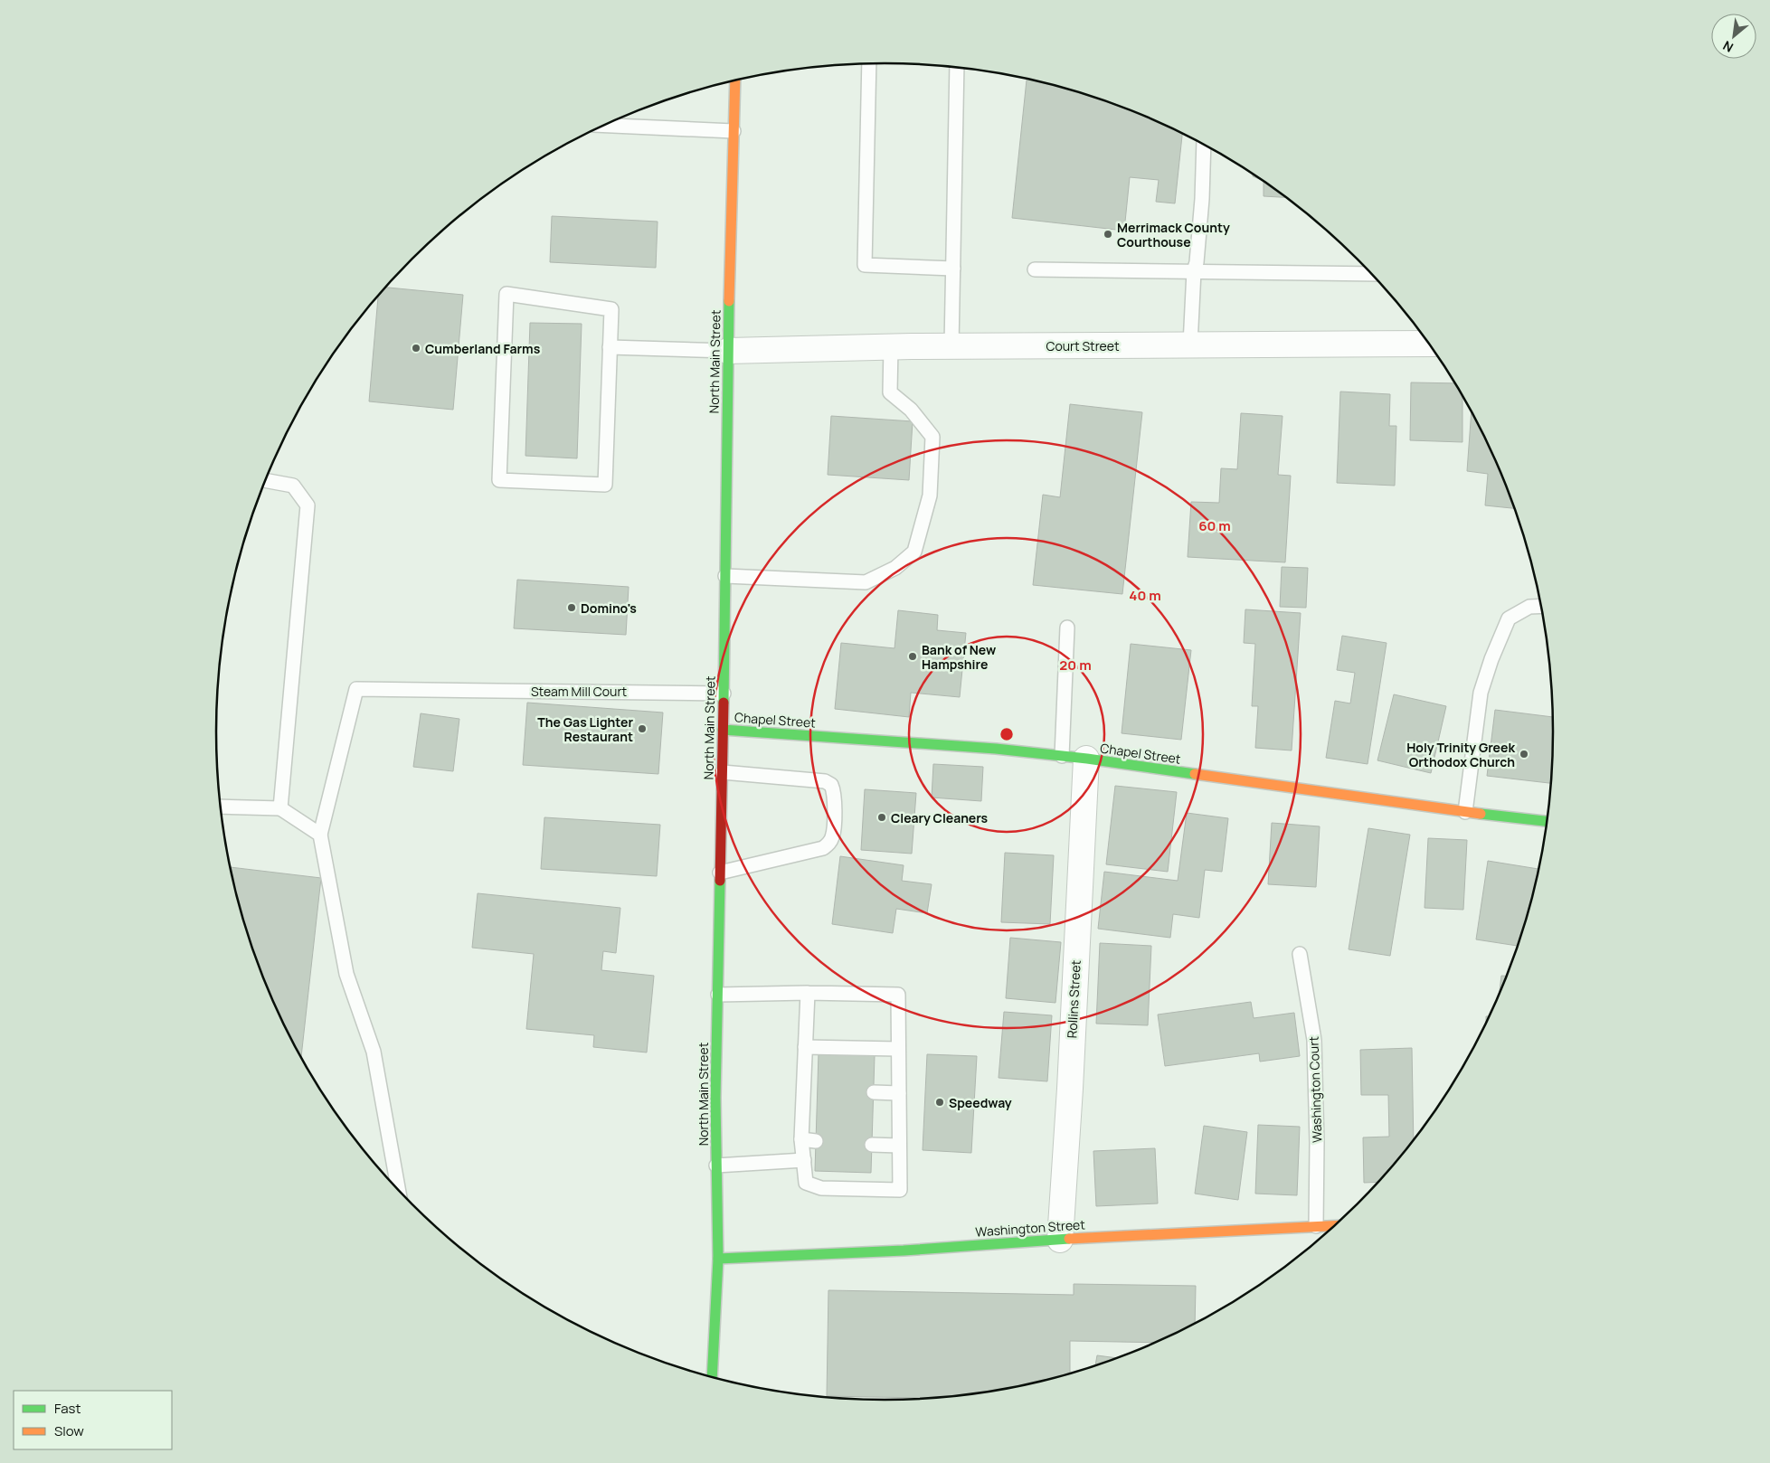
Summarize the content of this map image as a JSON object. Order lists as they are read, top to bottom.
{
  "streets": {
    "street": [
      "Court Street",
      "North Main Street",
      "Chapel Street",
      "Rollins Street",
      "Washington Street"
    ],
    "lane": ["Steam Mill Court", "Washington Court"]
  },
  "crossings": [
    ["Court Street", "North Main Street"],
    ["North Main Street", "Steam Mill Court"],
    ["North Main Street", "Chapel Street"],
    ["North Main Street", "Washington Street"],
    ["Chapel Street", "Rollins Street"],
    ["Rollins Street", "Washington Street"],
    ["Washington Court", "Washington Street"]
  ],
  "places": [
    "Merrimack County Courthouse",
    "Cumberland Farms",
    "Domino's",
    "Bank of New Hampshire",
    "The Gas Lighter Restaurant",
    "Holy Trinity Greek Orthodox Church",
    "Cleary Cleaners",
    "Speedway"
  ],
  "legend": ["Fast", "Slow"],
  "north": "bottom left",
  "rings": ["60 m", "40 m", "20 m"]
}
